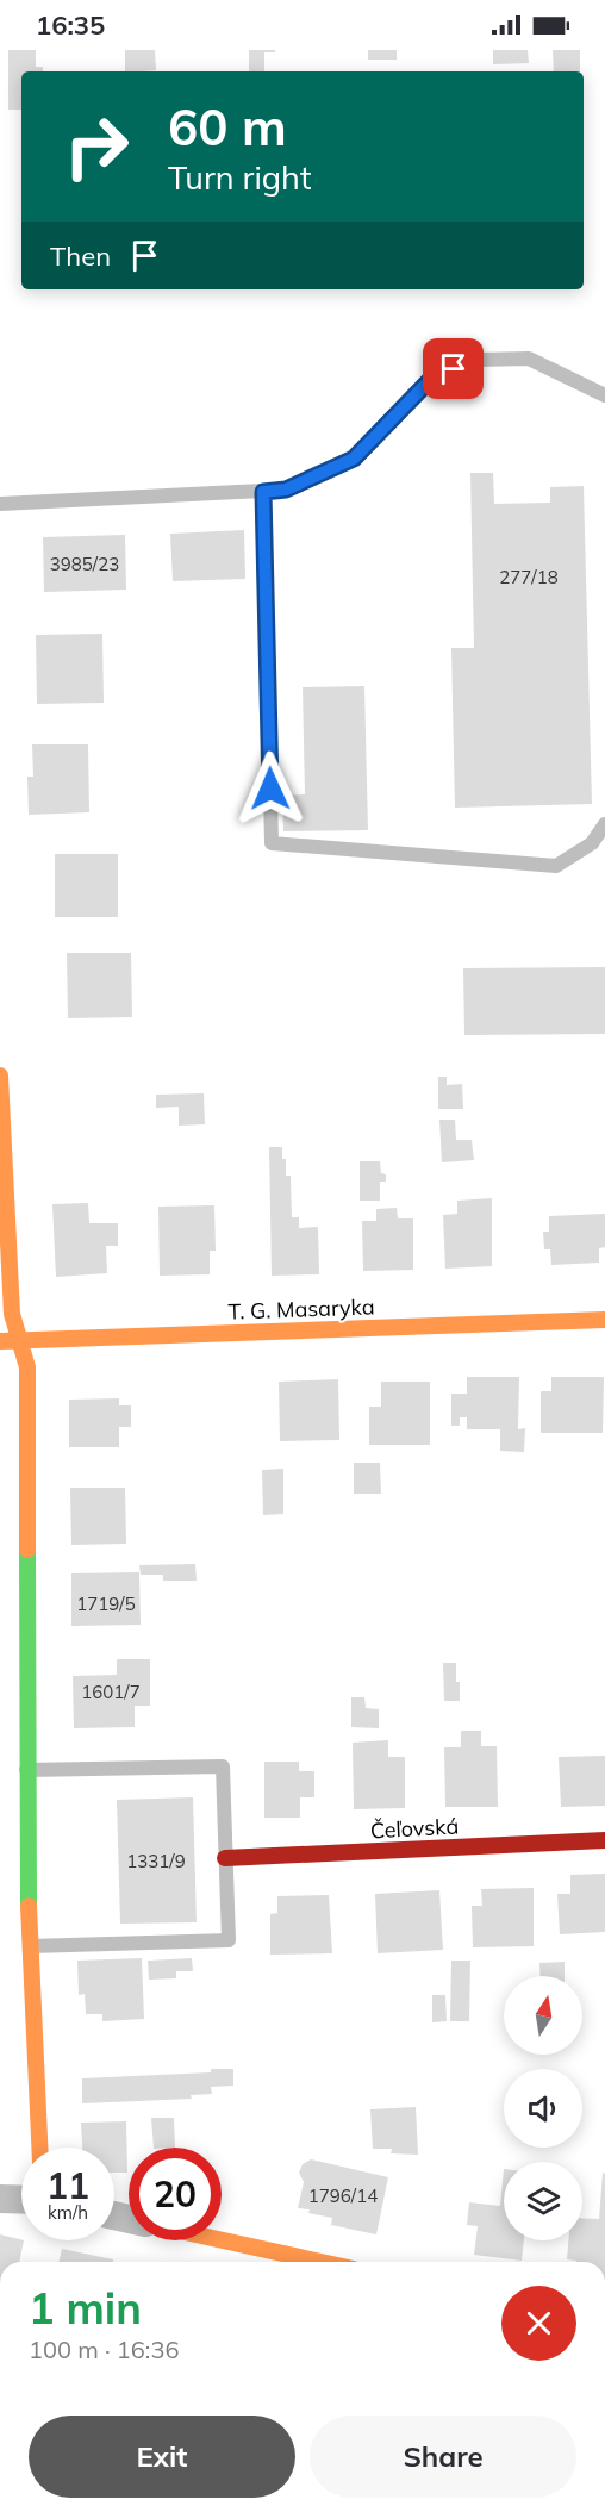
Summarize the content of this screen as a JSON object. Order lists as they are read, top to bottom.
{
  "streets": {
    "street": ["T. G. Masaryka", "Čeľovská"]
  },
  "house_numbers": [
    "3985/23",
    "277/18",
    "1719/5",
    "1601/7",
    "1331/9",
    "1796/14"
  ],
  "north": "top",
  "page": {
    "status": "16:35",
    "turn": ["60 m", "Turn right"],
    "then": "Then",
    "speed": "11 km/h",
    "limit": "20",
    "heading": ["1 min", "100 m · 16:36"],
    "buttons": ["Exit", "Share"]
  }
}
